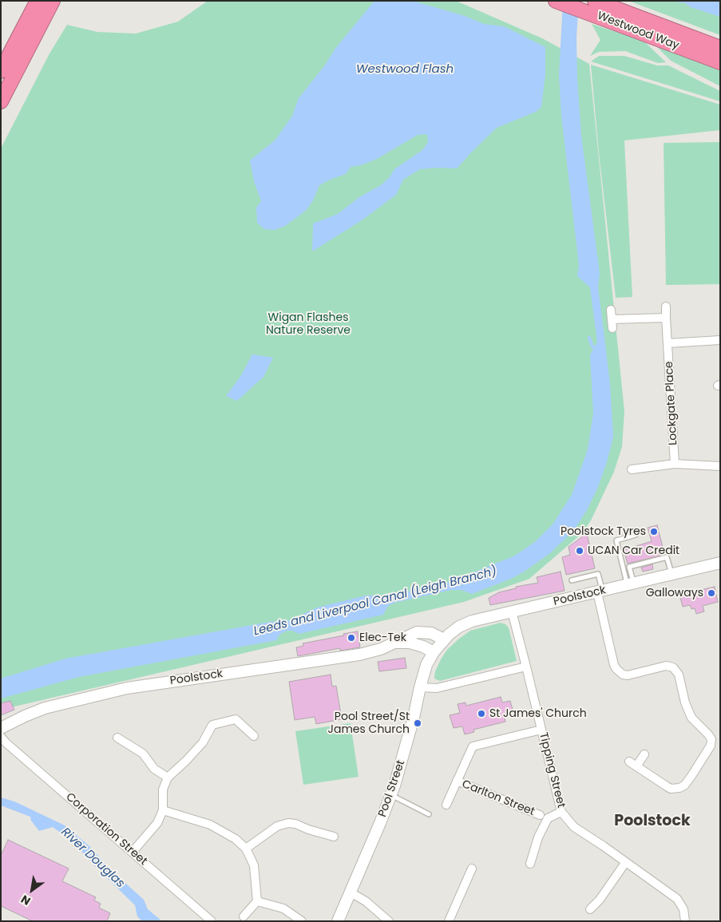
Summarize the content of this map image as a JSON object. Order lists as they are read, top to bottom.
{
  "streets": {
    "highway": ["Westwood Way"],
    "main road": ["Poolstock", "Pool Street"],
    "street": [
      "Lockgate Place",
      "Tipping Street",
      "Carlton Street",
      "Corporation Street"
    ]
  },
  "crossings": [
    ["Poolstock", "Tipping Street"],
    ["Poolstock", "Pool Street"]
  ],
  "districts": ["Poolstock"],
  "water": ["Westwood Flash", "Leeds and Liverpool Canal (Leigh Branch)", "River Douglas"],
  "parks": ["Wigan Flashes Nature Reserve"],
  "places": [
    "Poolstock Tyres",
    "UCAN Car Credit",
    "Galloways",
    "Elec-Tek",
    "St James' Church",
    "Pool Street/St James Church"
  ],
  "north": "bottom left"
}
